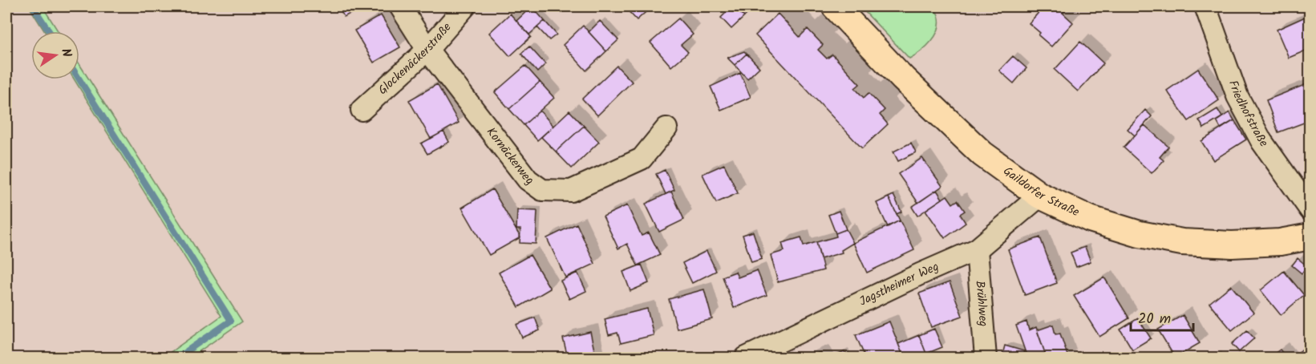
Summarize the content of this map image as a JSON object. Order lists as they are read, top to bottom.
{
  "streets": {
    "main road": ["Gaildorfer Straße"],
    "street": [
      "Glockenäckerstraße",
      "Friedhofstraße",
      "Kornäckerweg",
      "Jagstheimer Weg",
      "Brühlweg"
    ]
  },
  "crossings": [
    ["Glockenäckerstraße", "Kornäckerweg"],
    ["Gaildorfer Straße", "Jagstheimer Weg"],
    ["Jagstheimer Weg", "Brühlweg"]
  ],
  "scale_bar": "20 m",
  "north": "right"
}
